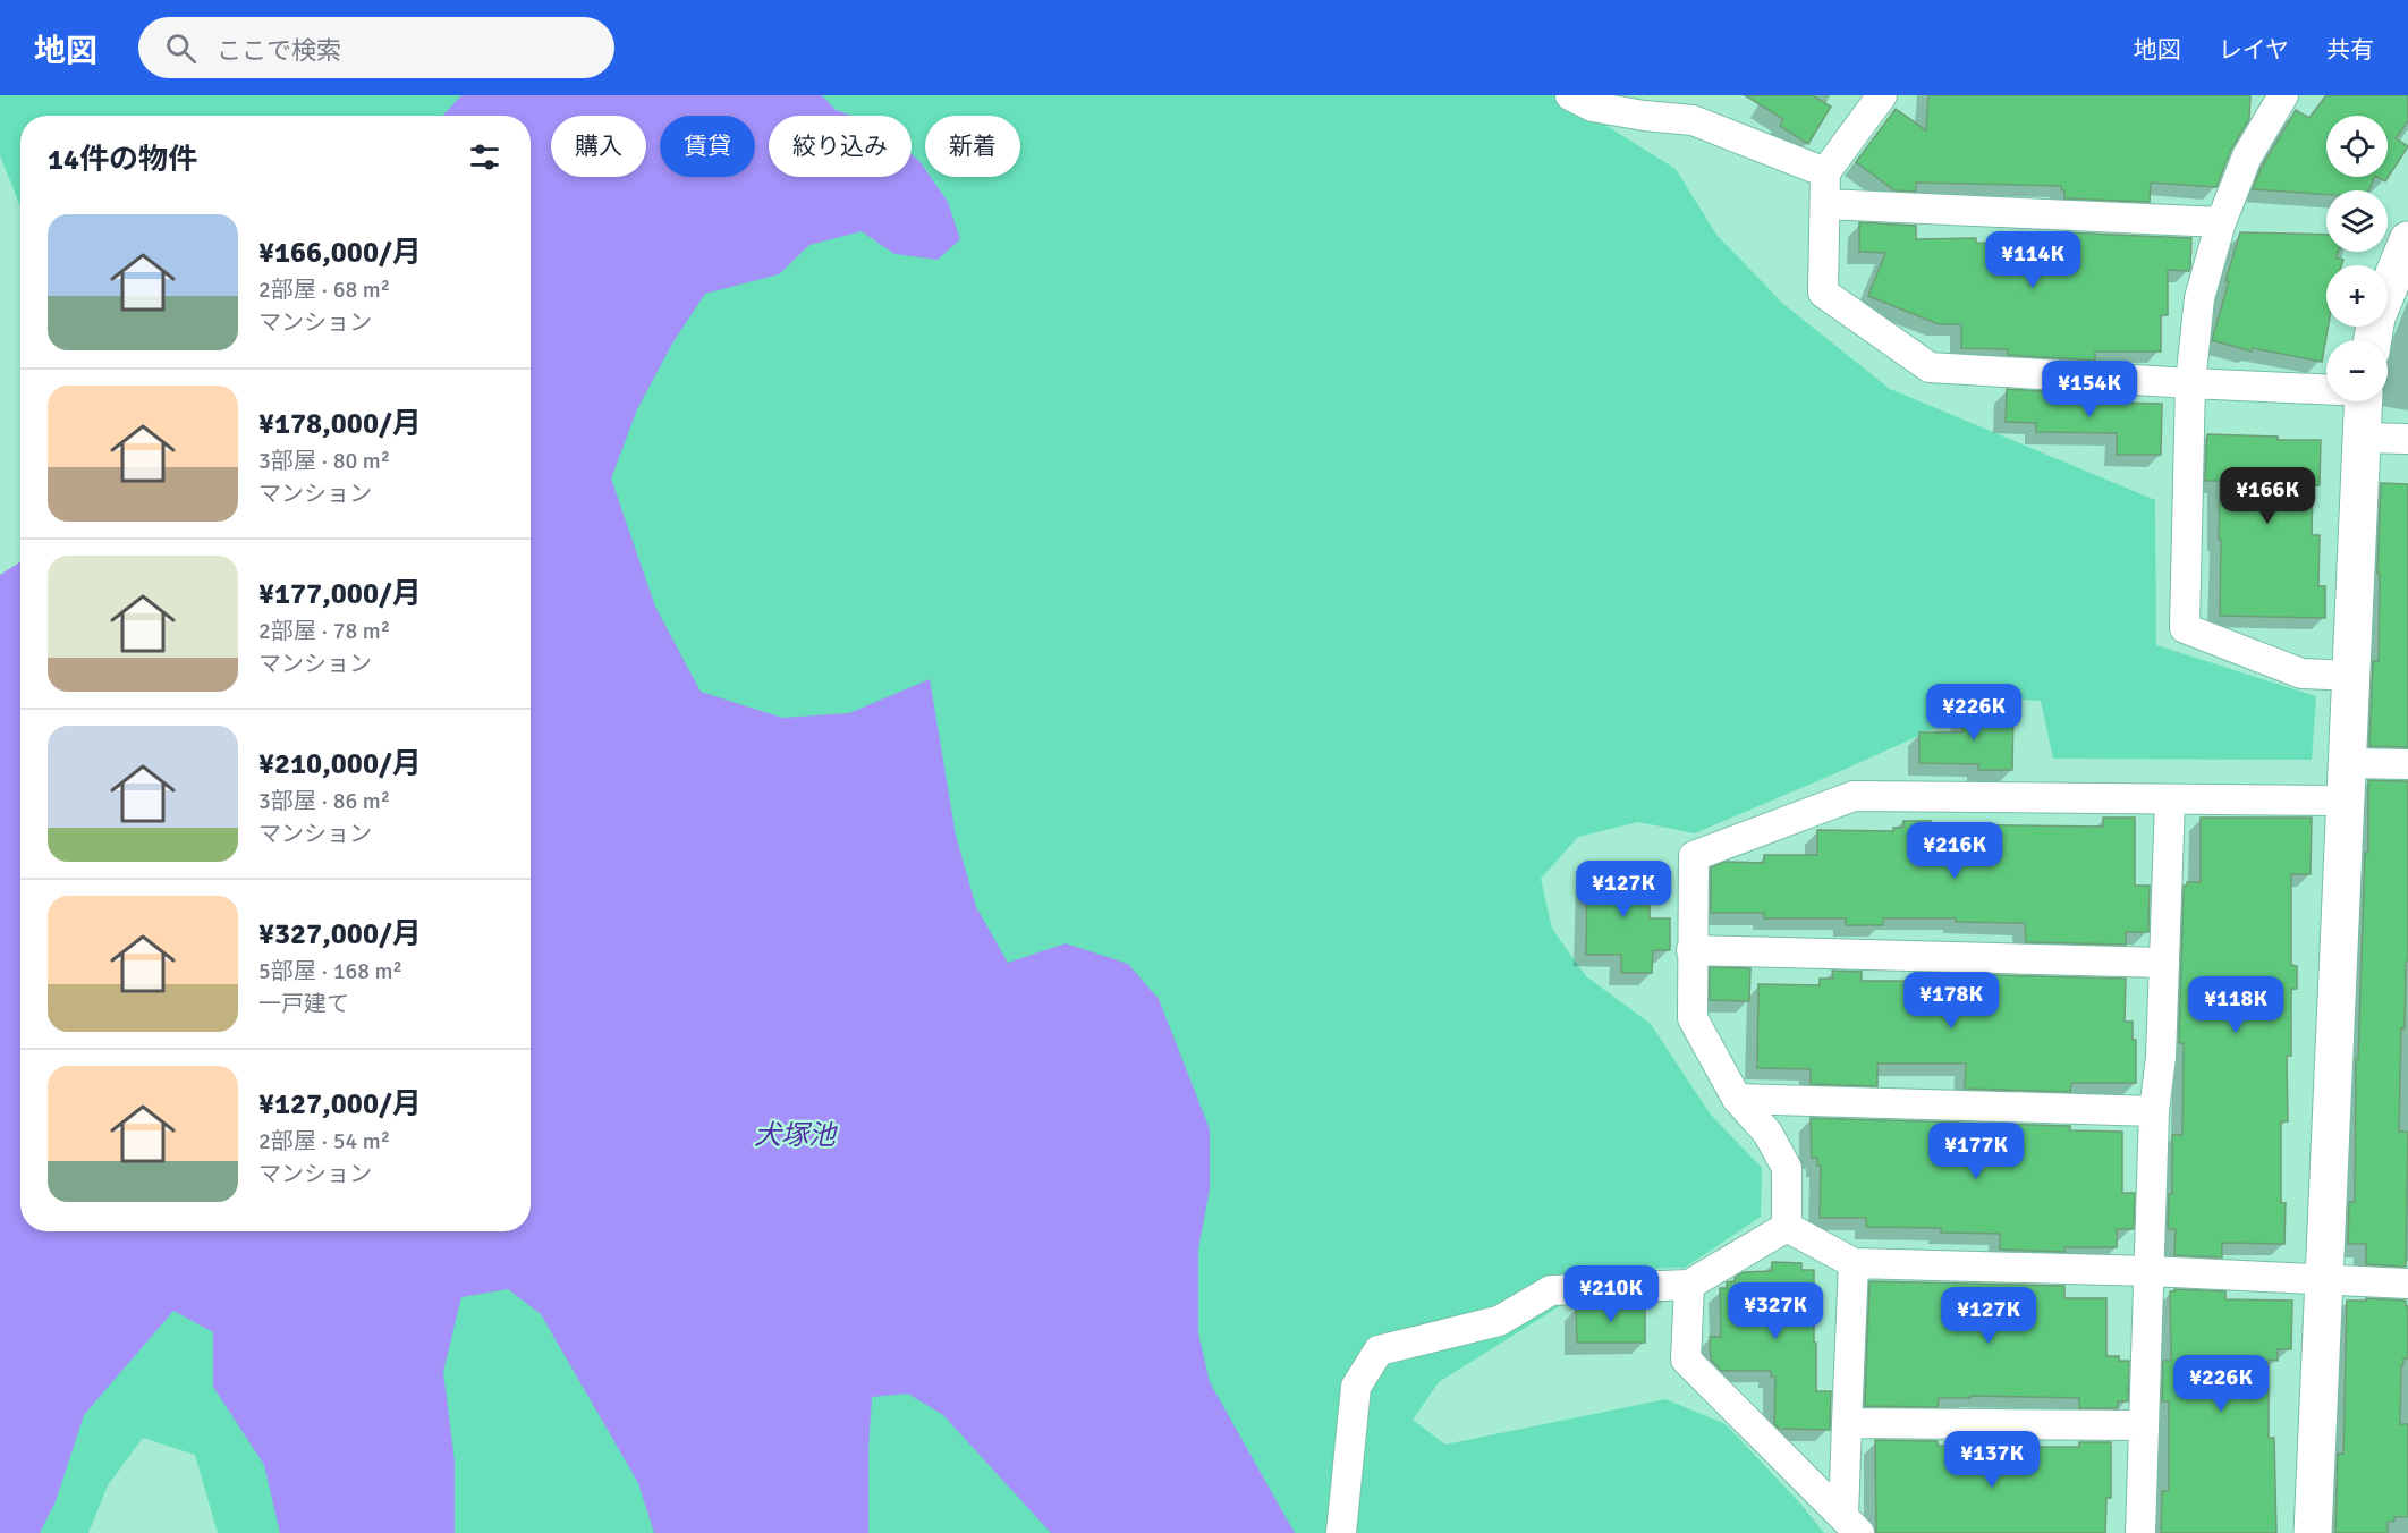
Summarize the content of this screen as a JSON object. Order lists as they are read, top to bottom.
{
  "water": ["犬塚池"],
  "page": {
    "header": "地図",
    "search": "ここで検索",
    "nav": ["地図", "レイヤ", "共有"],
    "map_buttons": ["+", "−"],
    "chip": [
      "購入",
      "賃貸",
      "絞り込み",
      "新着"
    ],
    "heading": "14件の物件",
    "list": [
      {
        "name": "¥166,000/月",
        "note": "2部屋 · 68 m² · マンション"
      },
      {
        "name": "¥178,000/月",
        "note": "3部屋 · 80 m² · マンション"
      },
      {
        "name": "¥177,000/月",
        "note": "2部屋 · 78 m² · マンション"
      },
      {
        "name": "¥210,000/月",
        "note": "3部屋 · 86 m² · マンション"
      },
      {
        "name": "¥327,000/月",
        "note": "5部屋 · 168 m² · 一戸建て"
      },
      {
        "name": "¥127,000/月",
        "note": "2部屋 · 54 m² · マンション"
      }
    ],
    "price": [
      "¥114K",
      "¥154K",
      "¥166K",
      "¥226K",
      "¥216K",
      "¥127K",
      "¥178K",
      "¥118K",
      "¥177K",
      "¥210K",
      "¥327K",
      "¥127K",
      "¥226K",
      "¥137K"
    ]
  }
}
